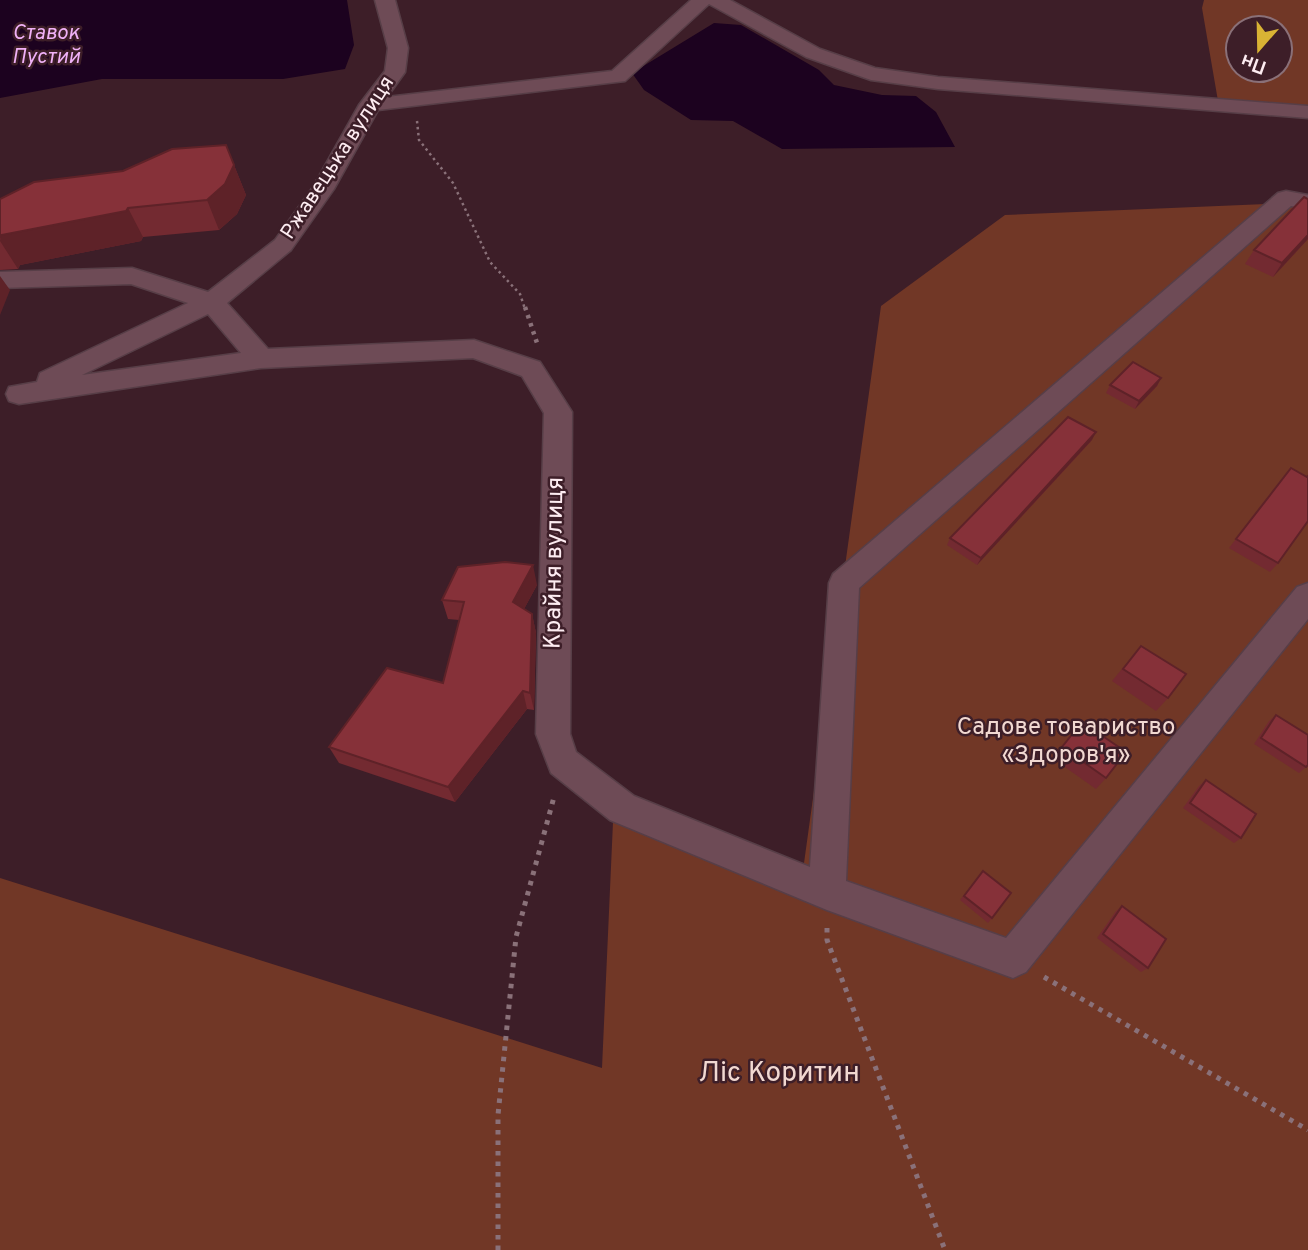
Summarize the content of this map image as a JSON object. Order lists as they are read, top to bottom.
{
  "streets": {
    "street": ["Ржавецька вулиця", "Крайня вулиця"]
  },
  "water": ["Ставок Пустий"],
  "parks": ["Садове товариство «Здоров'я»", "Ліс Коритин"],
  "north": "bottom"
}
